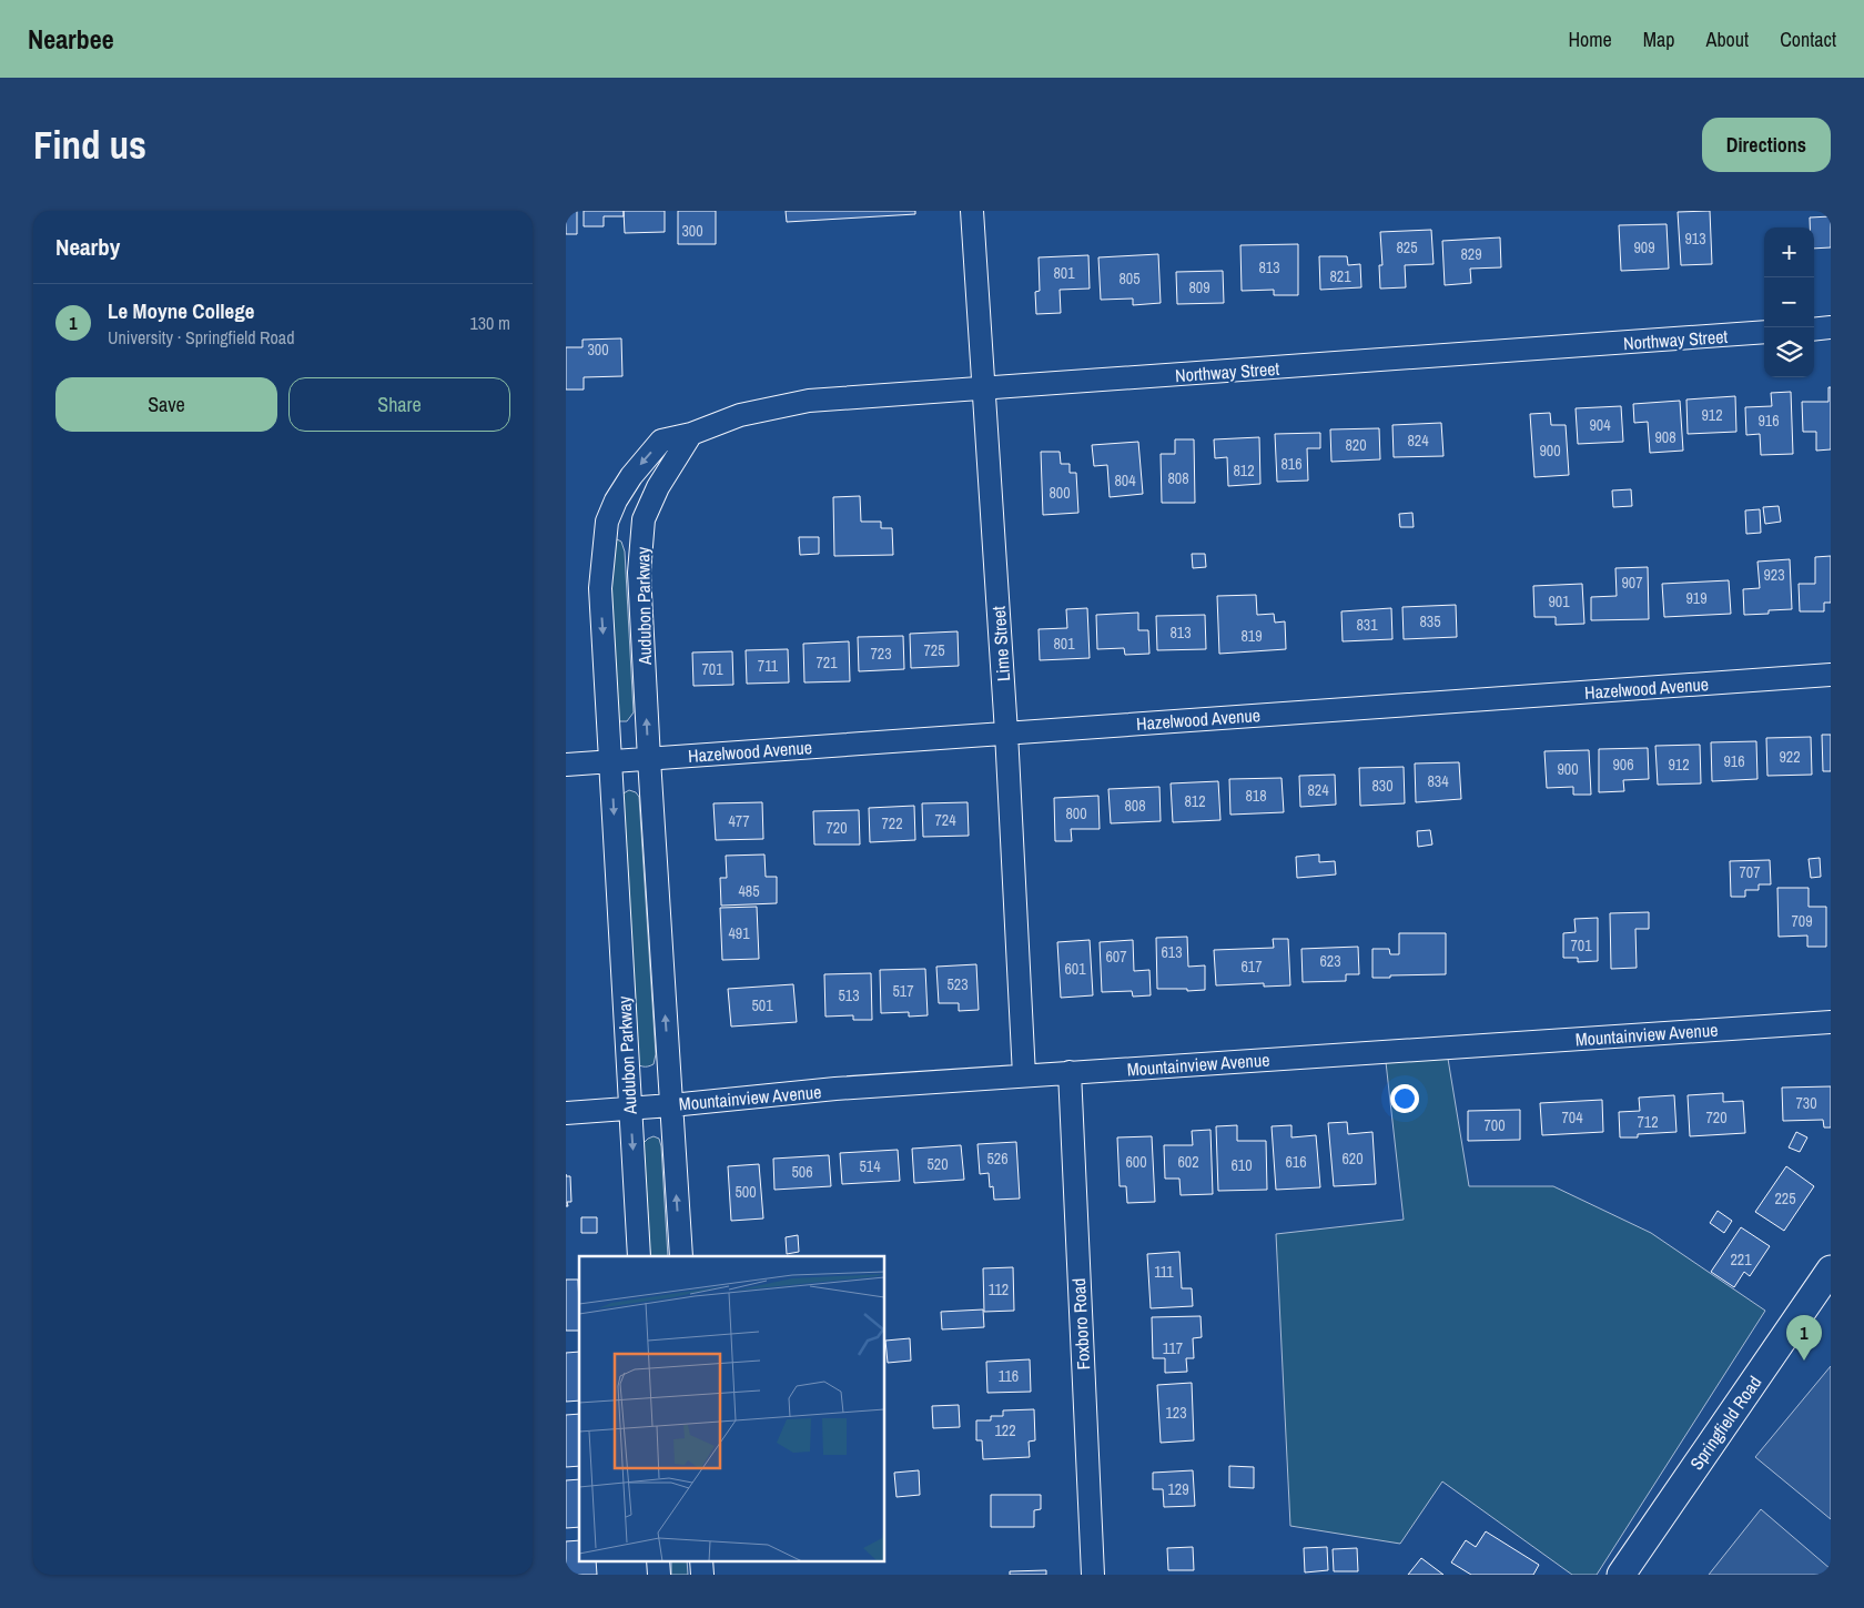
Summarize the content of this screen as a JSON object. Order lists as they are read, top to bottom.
{
  "streets": {
    "street": [
      "Northway Street",
      "Audubon Parkway",
      "Lime Street",
      "Hazelwood Avenue",
      "Mountainview Avenue",
      "Foxboro Road",
      "Springfield Road"
    ]
  },
  "crossings": [
    ["Northway Street", "Audubon Parkway"],
    ["Northway Street", "Lime Street"],
    ["Audubon Parkway", "Hazelwood Avenue"],
    ["Audubon Parkway", "Mountainview Avenue"],
    ["Lime Street", "Hazelwood Avenue"],
    ["Lime Street", "Mountainview Avenue"],
    ["Mountainview Avenue", "Foxboro Road"]
  ],
  "house_numbers": [
    "300",
    "913",
    "825",
    "909",
    "829",
    "813",
    "801",
    "821",
    "805",
    "809",
    "300",
    "912",
    "916",
    "904",
    "908",
    "824",
    "820",
    "900",
    "816",
    "812",
    "808",
    "804",
    "800",
    "923",
    "907",
    "919",
    "901",
    "835",
    "831",
    "813",
    "819",
    "801",
    "725",
    "723",
    "721",
    "711",
    "701",
    "922",
    "916",
    "906",
    "912",
    "900",
    "834",
    "830",
    "824",
    "818",
    "812",
    "808",
    "800",
    "724",
    "477",
    "722",
    "720",
    "707",
    "485",
    "709",
    "491",
    "701",
    "613",
    "607",
    "623",
    "617",
    "601",
    "523",
    "517",
    "513",
    "501",
    "730",
    "704",
    "720",
    "712",
    "700",
    "526",
    "620",
    "600",
    "602",
    "616",
    "520",
    "610",
    "514",
    "506",
    "500",
    "225",
    "221",
    "111",
    "112",
    "117",
    "116",
    "123",
    "122",
    "129"
  ],
  "page": {
    "header": "Nearbee",
    "nav": [
      "Home",
      "Map",
      "About",
      "Contact"
    ],
    "buttons": [
      "Directions",
      ["Save", "Share"]
    ],
    "title": "Find us",
    "heading": "Nearby",
    "map_buttons": ["+", "−"],
    "list": [
      {
        "mark": "1",
        "name": "Le Moyne College",
        "note": "University · Springfield Road",
        "value": "130 m"
      }
    ],
    "pins": "1"
  }
}
